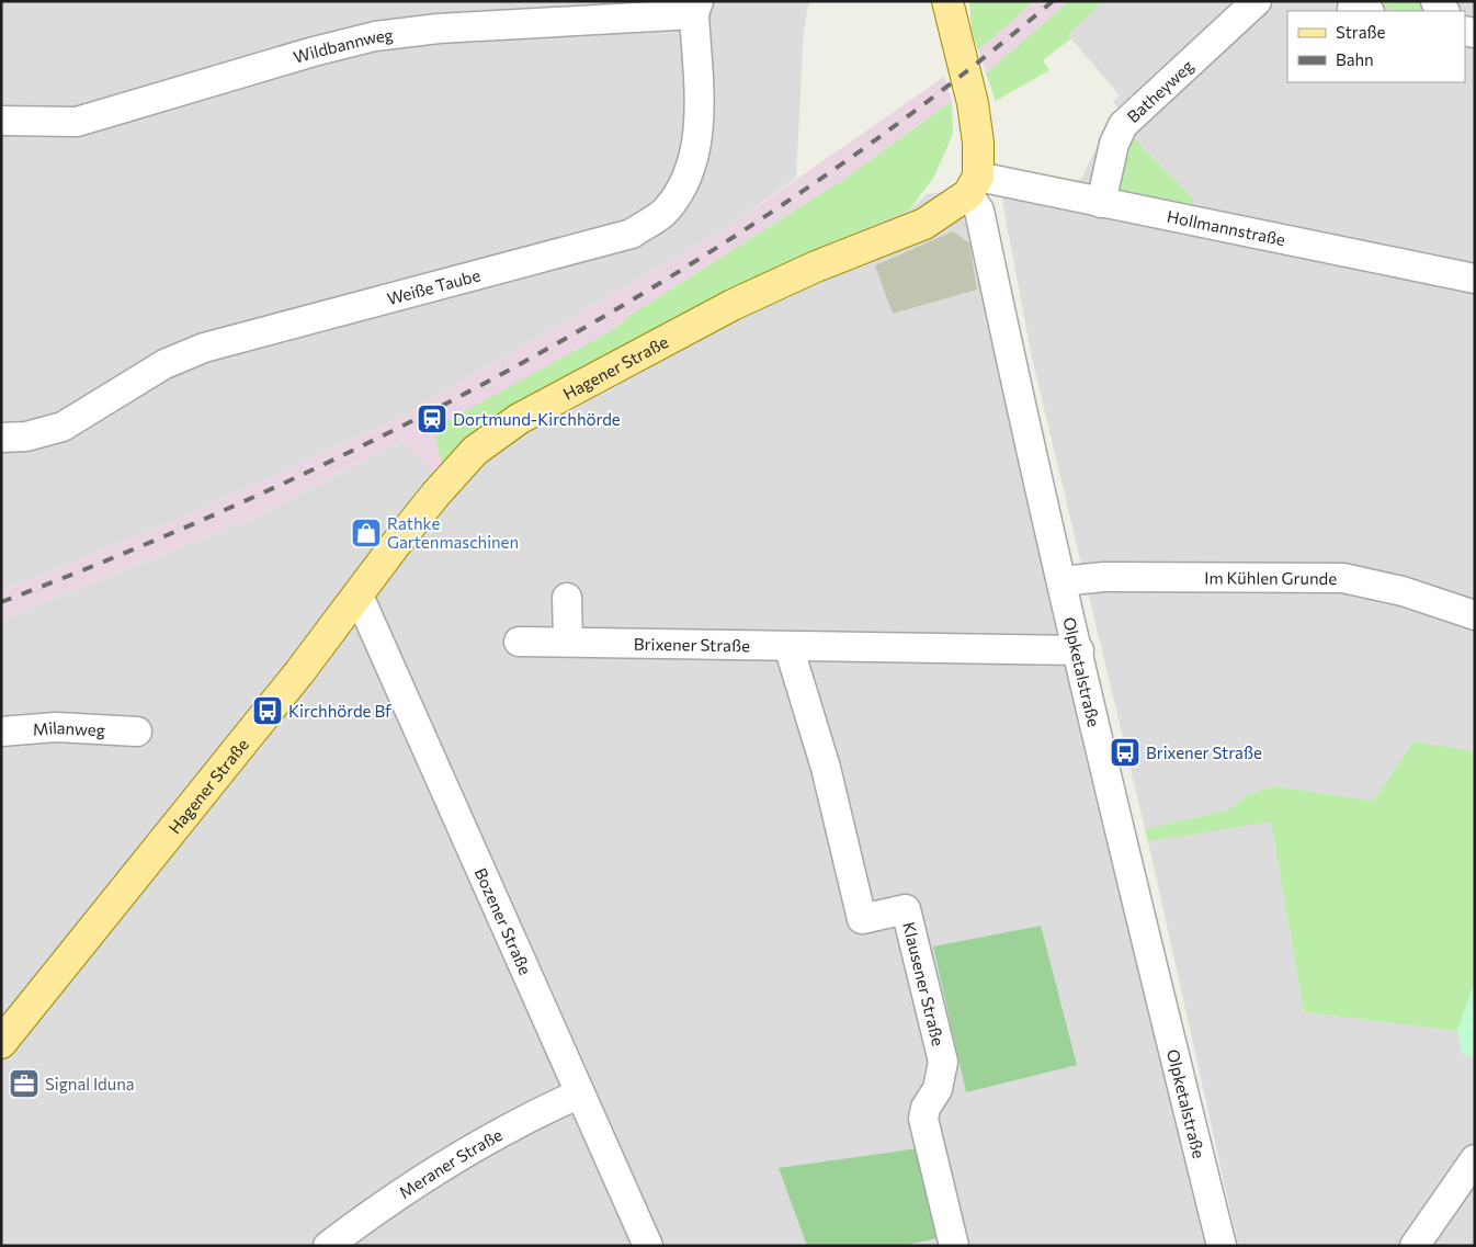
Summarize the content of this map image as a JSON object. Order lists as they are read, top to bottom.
{
  "streets": {
    "main road": ["Hagener Straße"],
    "street": [
      "Wildbannweg",
      "Batheyweg",
      "Hollmannstraße",
      "Weiße Taube",
      "Im Kühlen Grunde",
      "Brixener Straße",
      "Olpketalstraße",
      "Milanweg",
      "Bozener Straße",
      "Klausener Straße",
      "Meraner Straße"
    ]
  },
  "crossings": [
    ["Wildbannweg", "Weiße Taube"],
    ["Batheyweg", "Hollmannstraße"],
    ["Hollmannstraße", "Hagener Straße"],
    ["Hollmannstraße", "Olpketalstraße"],
    ["Hagener Straße", "Olpketalstraße"],
    ["Hagener Straße", "Bozener Straße"],
    ["Im Kühlen Grunde", "Olpketalstraße"],
    ["Brixener Straße", "Olpketalstraße"],
    ["Brixener Straße", "Klausener Straße"],
    ["Bozener Straße", "Meraner Straße"]
  ],
  "places": {
    "station": ["Dortmund-Kirchhörde"],
    "shop": ["Rathke Gartenmaschinen"],
    "bus stop": ["Kirchhörde Bf", "Brixener Straße"],
    "office": ["Signal Iduna"]
  },
  "legend": ["Straße", "Bahn"]
}
